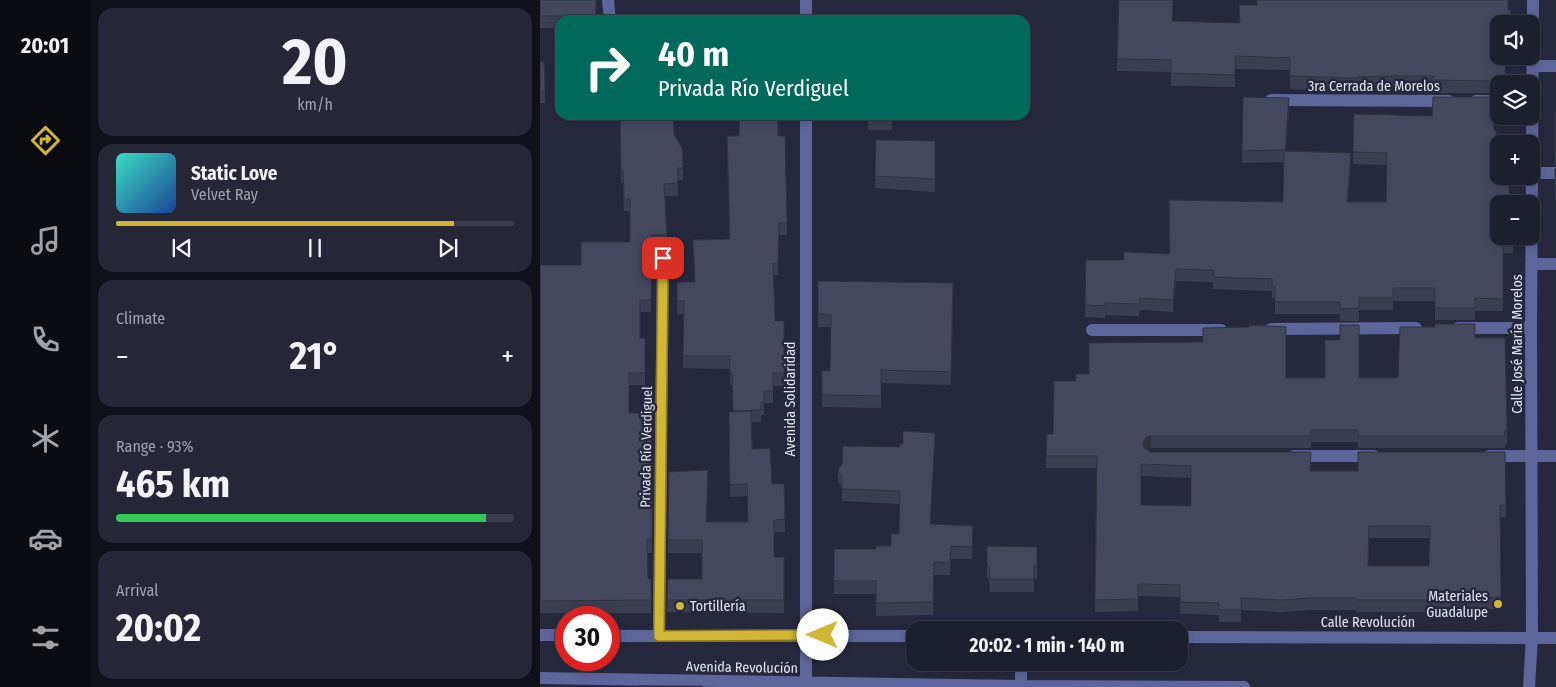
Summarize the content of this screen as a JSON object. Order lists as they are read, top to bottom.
{
  "streets": {
    "street": [
      "3ra Cerrada de Morelos",
      "Calle José María Morelos",
      "Avenida Solidaridad",
      "Privada Río Verdiguel",
      "Calle Revolución",
      "Avenida Revolución"
    ]
  },
  "crossings": [
    ["Calle José María Morelos", "Calle Revolución"],
    ["Avenida Solidaridad", "Avenida Revolución"]
  ],
  "places": ["Materiales Guadalupe", "Tortillería"],
  "page": {
    "tabs": "20:01",
    "tile": [
      ["20", "km/h"],
      "Climate",
      ["Range · 93%", "465 km"],
      ["Arrival", "20:02"]
    ],
    "map_buttons": ["+", "−"],
    "turn": ["40 m", "Privada Río Verdiguel"],
    "song": ["Static Love", "Velvet Ray"],
    "heat": ["−", "21°", "+"],
    "limit": "30",
    "trip": "20:02 · 1 min · 140 m"
  }
}
